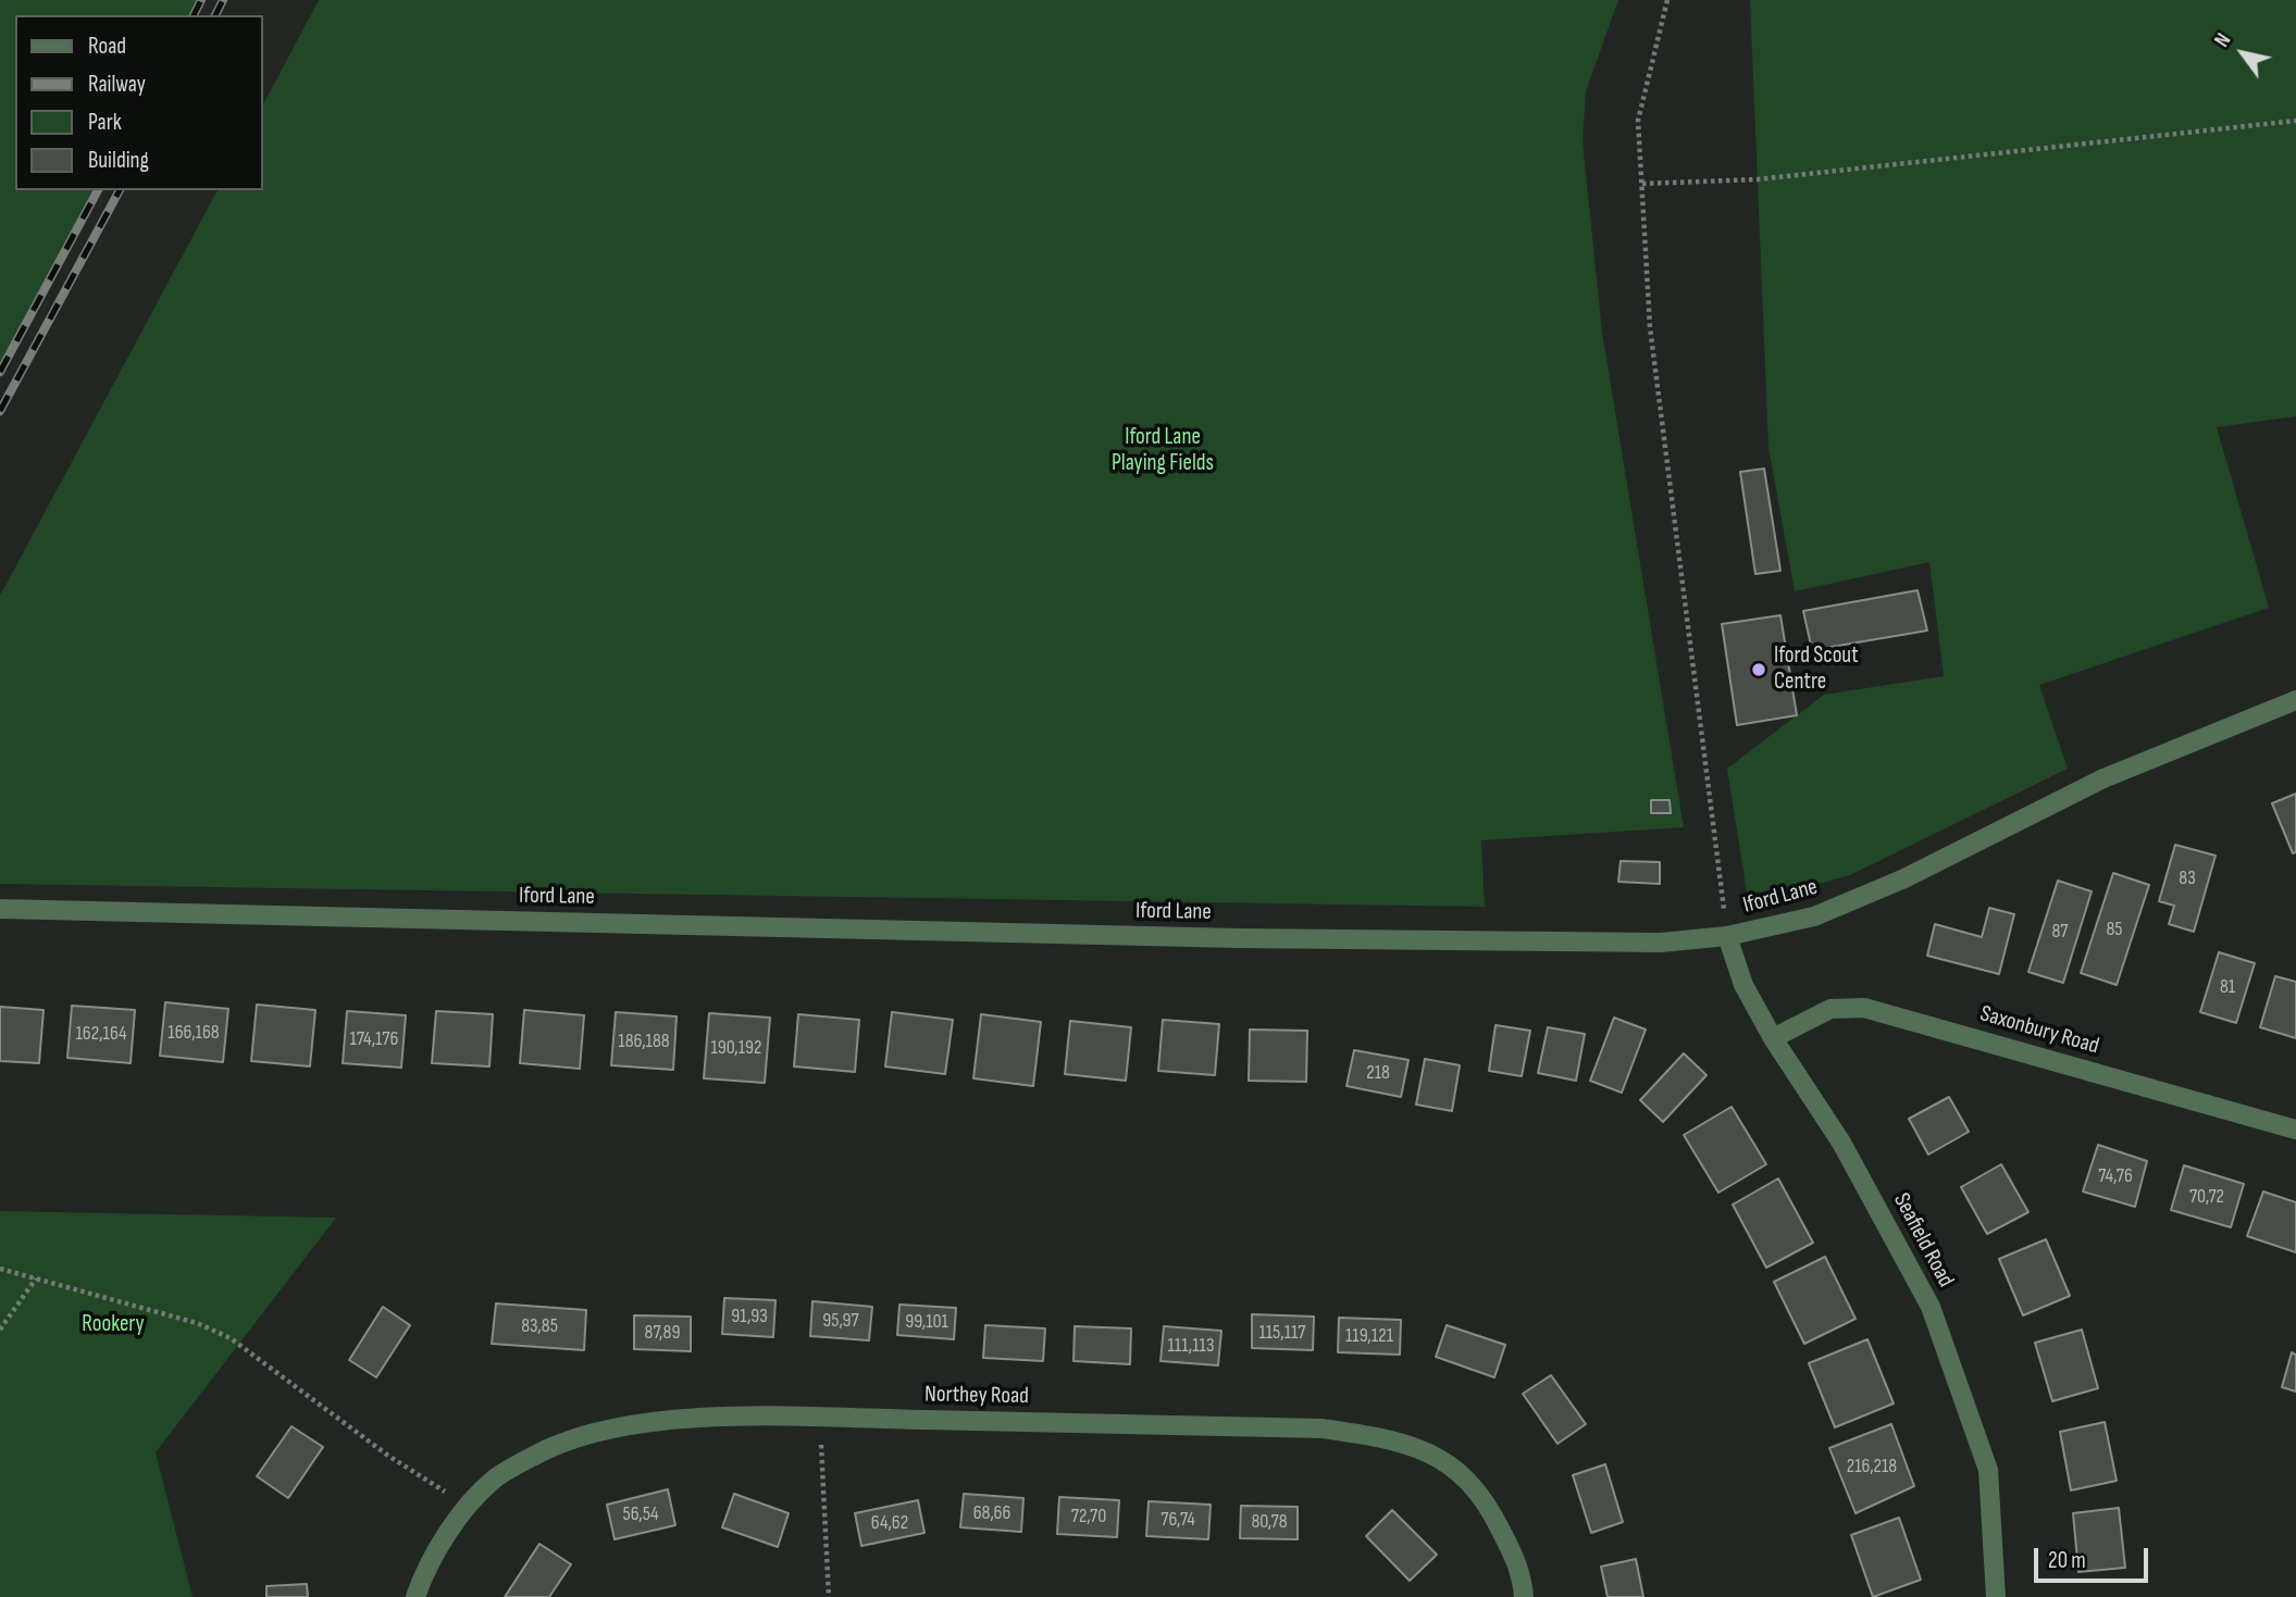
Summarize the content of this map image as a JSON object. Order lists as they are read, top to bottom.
{
  "streets": {
    "street": [
      "Iford Lane",
      "Saxonbury Road",
      "Seafield Road",
      "Northey Road"
    ]
  },
  "crossings": [
    ["Iford Lane", "Seafield Road"],
    ["Saxonbury Road", "Seafield Road"]
  ],
  "parks": ["Iford Lane Playing Fields", "Rookery"],
  "places": ["Iford Scout Centre"],
  "house_numbers": [
    "83",
    "85",
    "87",
    "81",
    "166,168",
    "162,164",
    "174,176",
    "186,188",
    "190,192",
    "218",
    "74,76",
    "70,72",
    "91,93",
    "95,97",
    "99,101",
    "83,85",
    "87,89",
    "115,117",
    "119,121",
    "111,113",
    "216,218",
    "68,66",
    "56,54",
    "72,70",
    "76,74",
    "80,78",
    "64,62"
  ],
  "legend": [
    "Road",
    "Railway",
    "Park",
    "Building"
  ],
  "scale_bar": "20 m",
  "north": "top left"
}
